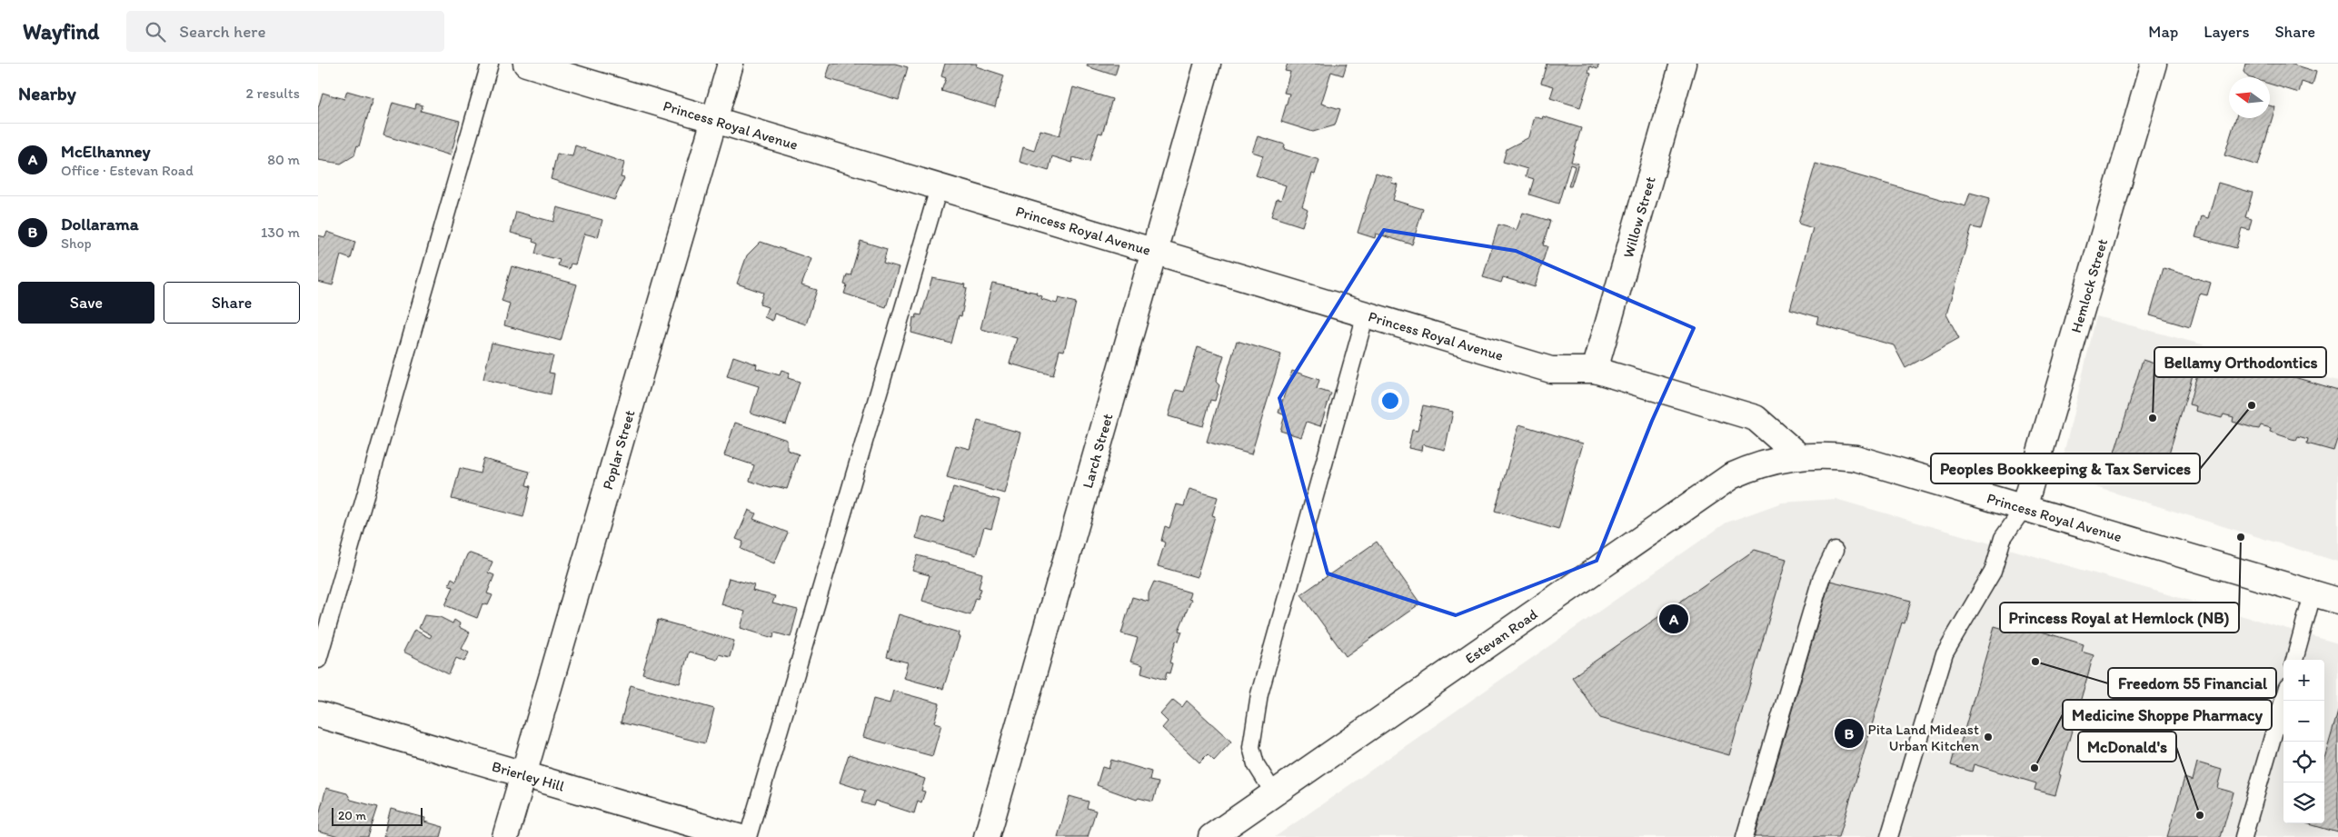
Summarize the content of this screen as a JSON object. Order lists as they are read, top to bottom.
{
  "streets": {
    "street": [
      "Princess Royal Avenue",
      "Willow Street",
      "Hemlock Street",
      "Poplar Street",
      "Larch Street",
      "Estevan Road",
      "Brierley Hill"
    ]
  },
  "crossings": [
    ["Princess Royal Avenue", "Willow Street"],
    ["Princess Royal Avenue", "Hemlock Street"],
    ["Princess Royal Avenue", "Poplar Street"],
    ["Princess Royal Avenue", "Larch Street"],
    ["Princess Royal Avenue", "Estevan Road"],
    ["Poplar Street", "Brierley Hill"]
  ],
  "places": [
    "Peoples Bookkeeping & Tax Services",
    "Bellamy Orthodontics",
    "Princess Royal at Hemlock (NB)",
    "Freedom 55 Financial",
    "Pita Land Mideast Urban Kitchen",
    "Medicine Shoppe Pharmacy",
    "McDonald's"
  ],
  "scale_bar": "20 m",
  "north": "left",
  "page": {
    "header": "Wayfind",
    "search": "Search here",
    "nav": ["Map", "Layers", "Share"],
    "heading": ["Nearby", "2 results"],
    "list": [
      {
        "mark": "A",
        "name": "McElhanney",
        "note": "Office · Estevan Road",
        "value": "80 m"
      },
      {
        "mark": "B",
        "name": "Dollarama",
        "note": "Shop",
        "value": "130 m"
      }
    ],
    "buttons": ["Save", "Share"],
    "pins": ["A", "B"],
    "map_buttons": ["+", "−"],
    "scale": "20 m"
  }
}
